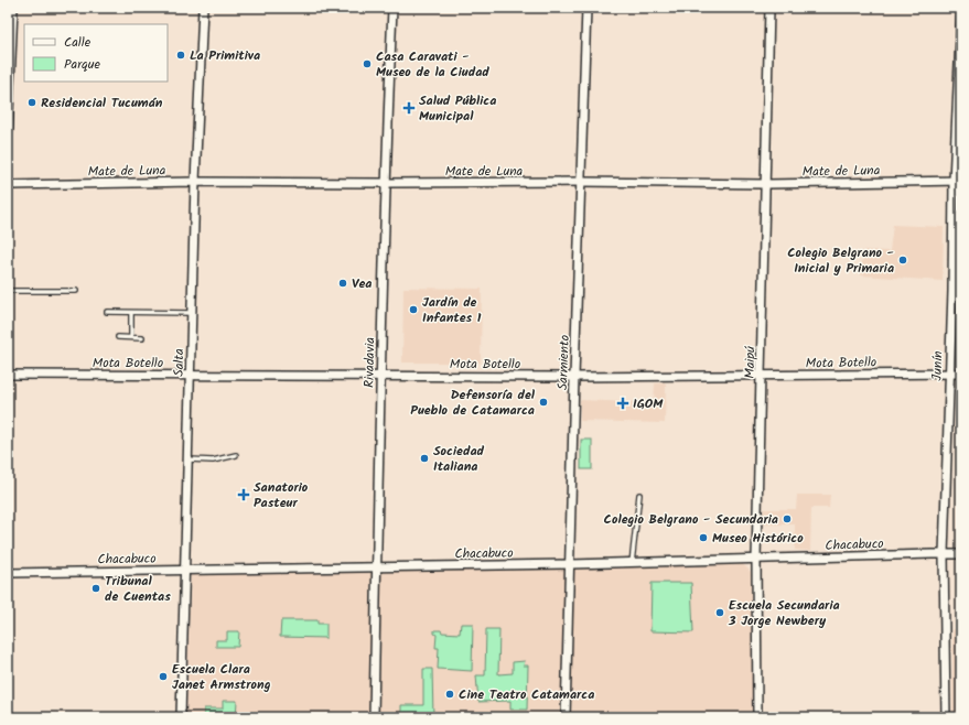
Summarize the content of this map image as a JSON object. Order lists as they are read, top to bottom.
{
  "streets": {
    "street": [
      "Mate de Luna",
      "Mota Botello",
      "Salta",
      "Rivadavia",
      "Sarmiento",
      "Maipú",
      "Junín",
      "Chacabuco"
    ]
  },
  "crossings": [
    ["Mate de Luna", "Salta"],
    ["Mate de Luna", "Rivadavia"],
    ["Mate de Luna", "Sarmiento"],
    ["Mate de Luna", "Maipú"],
    ["Mate de Luna", "Junín"],
    ["Mota Botello", "Salta"],
    ["Mota Botello", "Rivadavia"],
    ["Mota Botello", "Sarmiento"],
    ["Mota Botello", "Maipú"],
    ["Mota Botello", "Junín"],
    ["Salta", "Chacabuco"],
    ["Rivadavia", "Chacabuco"],
    ["Sarmiento", "Chacabuco"],
    ["Maipú", "Chacabuco"],
    ["Junín", "Chacabuco"]
  ],
  "places": {
    "other": [
      "La Primitiva",
      "Casa Caravati - Museo de la Ciudad",
      "Residencial Tucumán",
      "Colegio Belgrano - Inicial y Primaria",
      "Vea",
      "Jardín de Infantes 1",
      "Defensoría del Pueblo de Catamarca",
      "Sociedad Italiana",
      "Colegio Belgrano - Secundaria",
      "Museo Histórico",
      "Tribunal de Cuentas",
      "Escuela Secundaria 3 Jorge Newbery",
      "Escuela Clara Janet Armstrong",
      "Cine Teatro Catamarca"
    ],
    "health": ["Salud Pública Municipal", "IGOM", "Sanatorio Pasteur"]
  },
  "legend": ["Calle", "Parque"]
}
